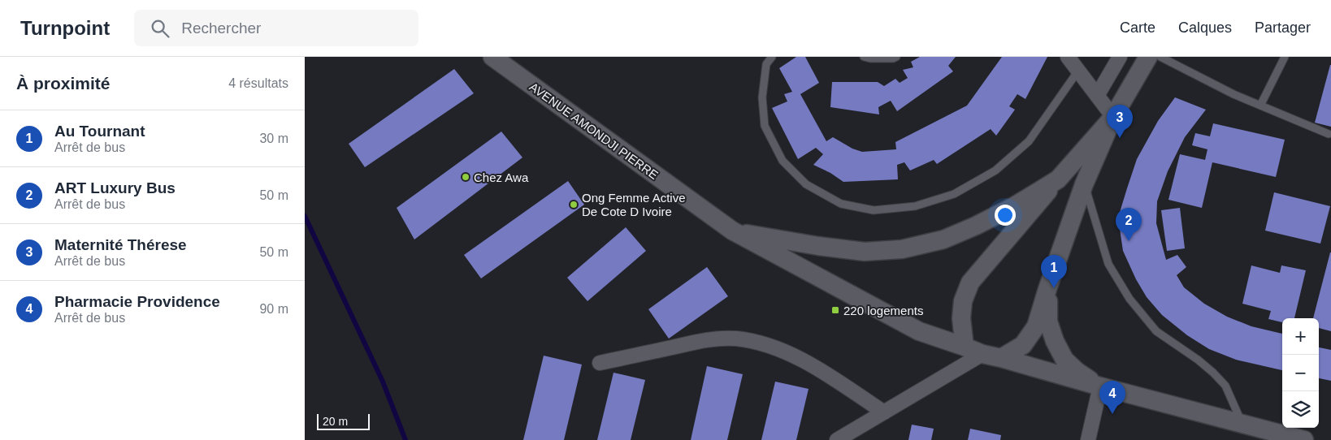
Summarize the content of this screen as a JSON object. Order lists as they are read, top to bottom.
{
  "streets": {
    "street": ["AVENUE AMONDJI PIERRE"]
  },
  "places": {
    "other": ["Chez Awa", "Ong Femme Active De Cote D Ivoire"],
    "transit": ["220 logements"]
  },
  "scale_bar": "20 m",
  "page": {
    "header": "Turnpoint",
    "search": "Rechercher",
    "nav": ["Carte", "Calques", "Partager"],
    "heading": ["À proximité", "4 résultats"],
    "pins": [
      "3",
      "2",
      "1",
      "4"
    ],
    "list": [
      {
        "mark": "1",
        "name": "Au Tournant",
        "note": "Arrêt de bus",
        "value": "30 m"
      },
      {
        "mark": "2",
        "name": "ART Luxury Bus",
        "note": "Arrêt de bus",
        "value": "50 m"
      },
      {
        "mark": "3",
        "name": "Maternité Thérese",
        "note": "Arrêt de bus",
        "value": "50 m"
      },
      {
        "mark": "4",
        "name": "Pharmacie Providence",
        "note": "Arrêt de bus",
        "value": "90 m"
      }
    ],
    "map_buttons": ["+", "−"],
    "scale": "20 m"
  }
}
